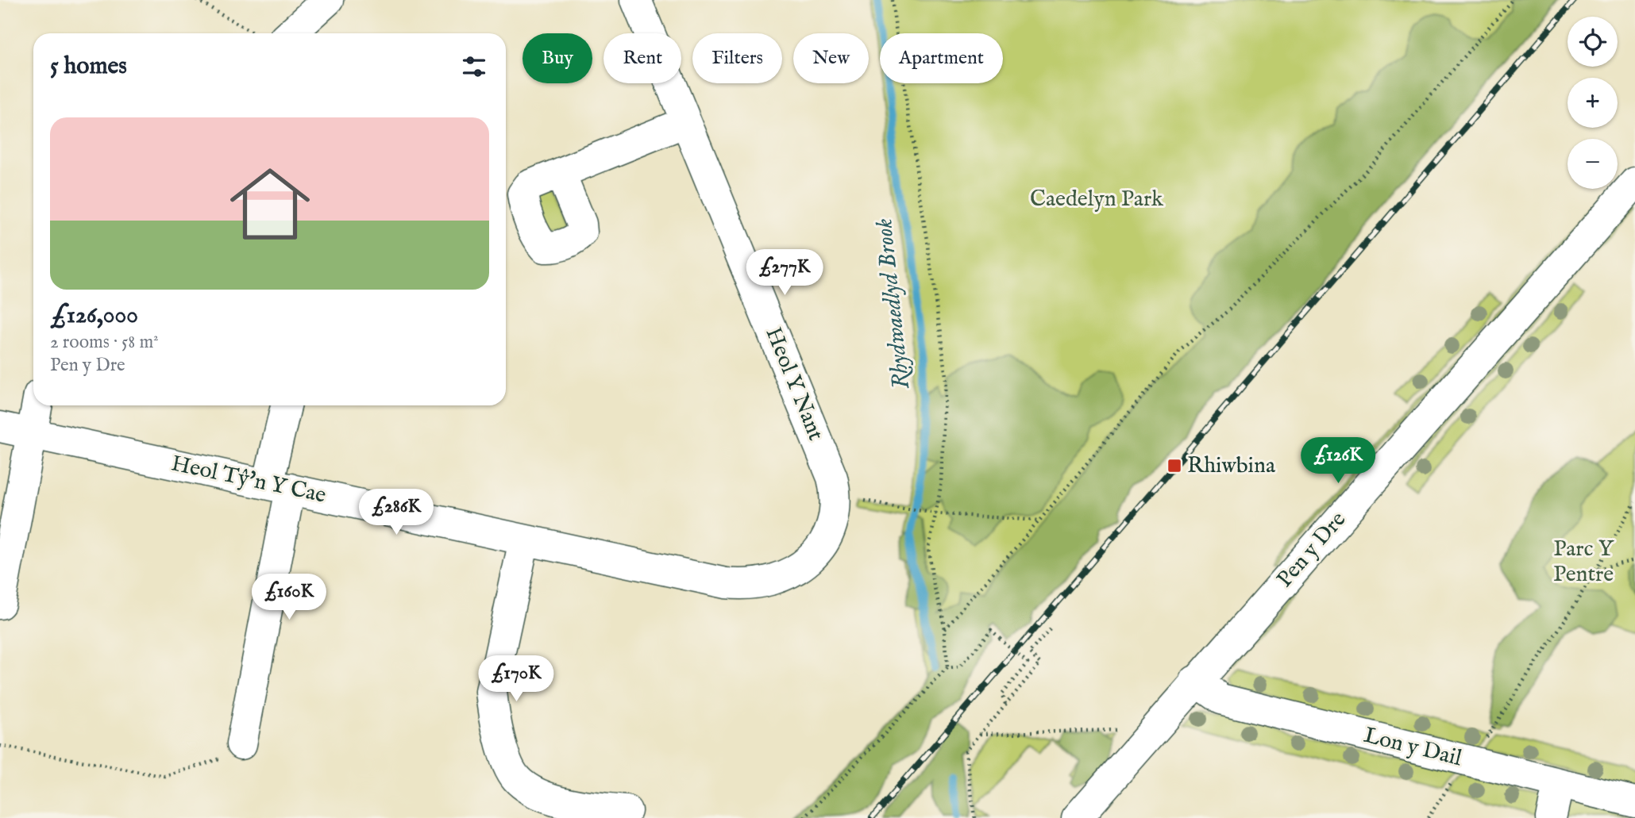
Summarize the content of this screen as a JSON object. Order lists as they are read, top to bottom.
{
  "streets": {
    "street": [
      "Heol Y Nant",
      "Heol Tŷ'n Y Cae",
      "Pen y Dre",
      "Lon y Dail"
    ]
  },
  "crossings": [
    ["Heol Y Nant", "Heol Tŷ'n Y Cae"],
    ["Pen y Dre", "Lon y Dail"]
  ],
  "water": ["Rhydwaedlyd Brook"],
  "parks": ["Caedelyn Park", "Parc Y Pentre"],
  "places": {
    "transit": ["Rhiwbina"]
  },
  "page": {
    "map_buttons": ["+", "−"],
    "chip": [
      "Buy",
      "Rent",
      "Filters",
      "New",
      "Apartment"
    ],
    "heading": "5 homes",
    "list": [
      {
        "name": "£126,000",
        "note": "2 rooms · 58 m² · Pen y Dre"
      }
    ],
    "price": [
      "£277K",
      "£126K",
      "£286K",
      "£160K",
      "£170K"
    ]
  }
}
